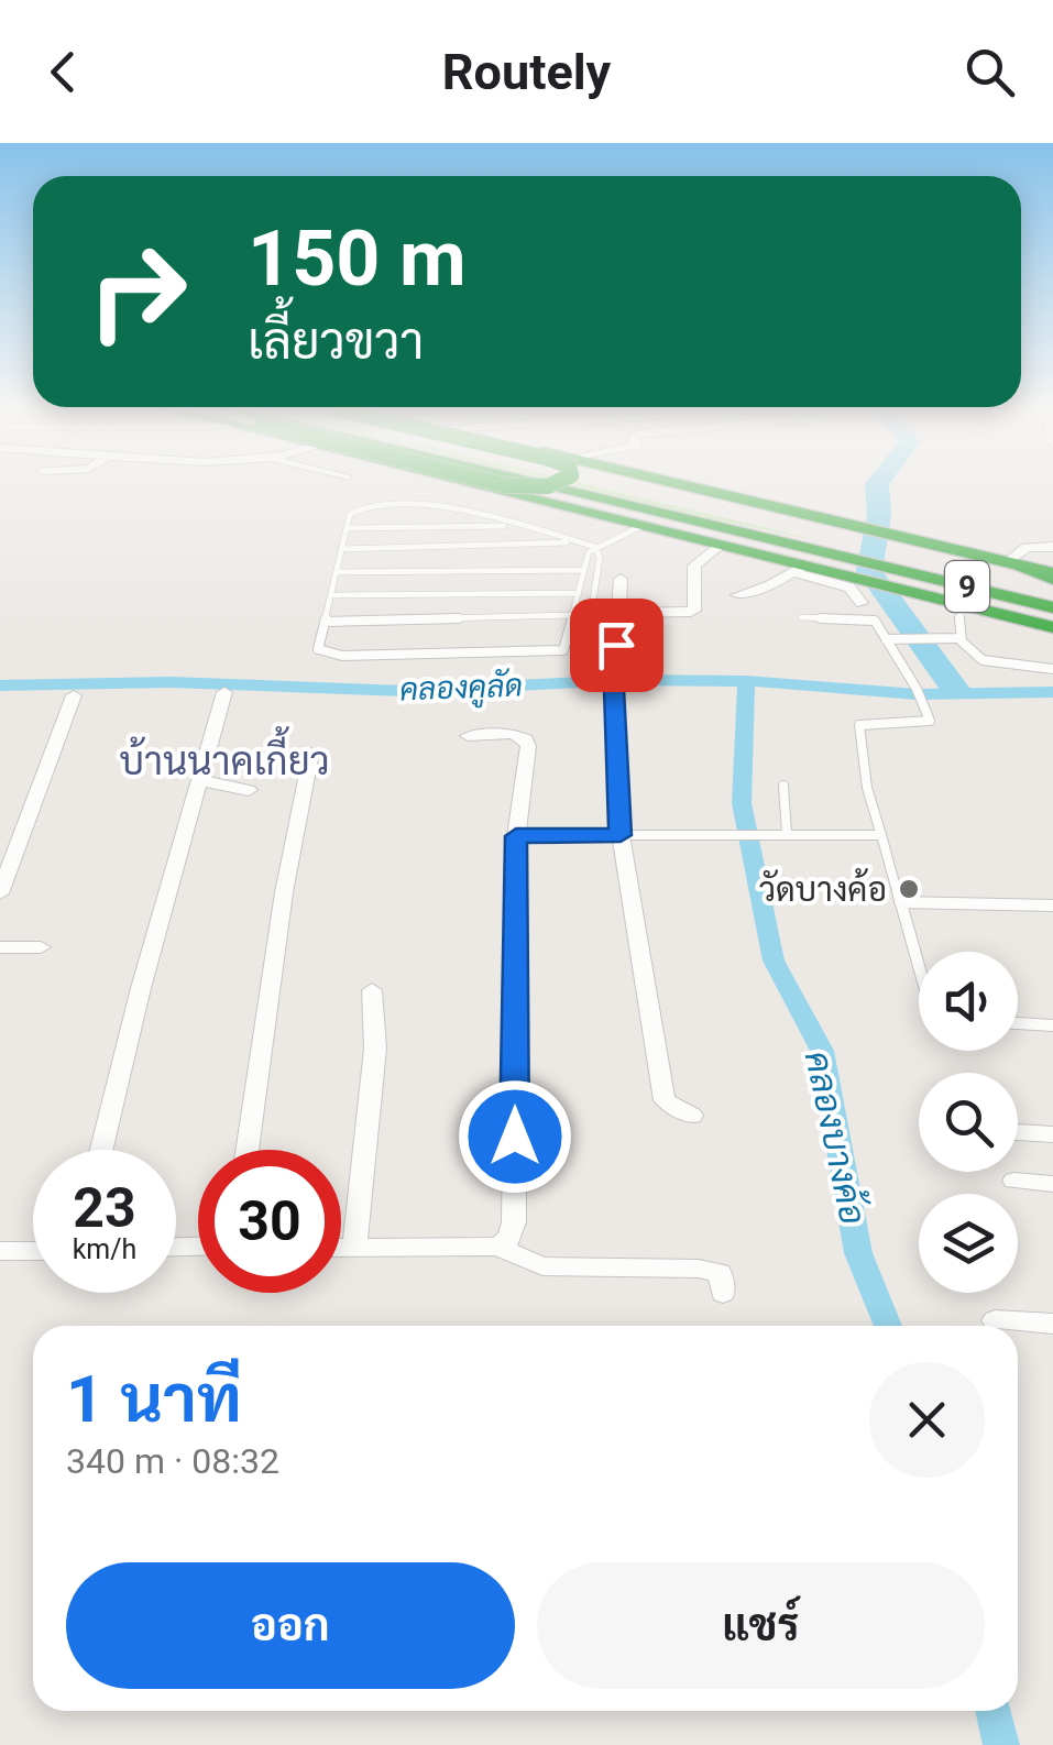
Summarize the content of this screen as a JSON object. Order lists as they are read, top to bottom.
{
  "streets": {
    "main road": ["9"]
  },
  "districts": ["บ้านนาคเกี้ยว"],
  "water": ["คลองคูลัด", "คลองบางค้อ"],
  "places": ["วัดบางค้อ"],
  "page": {
    "header": "Routely",
    "turn": ["150 m", "เลี้ยวขวา"],
    "speed": "23 km/h",
    "limit": "30",
    "heading": ["1 นาที", "340 m · 08:32"],
    "buttons": ["ออก", "แชร์"]
  }
}
